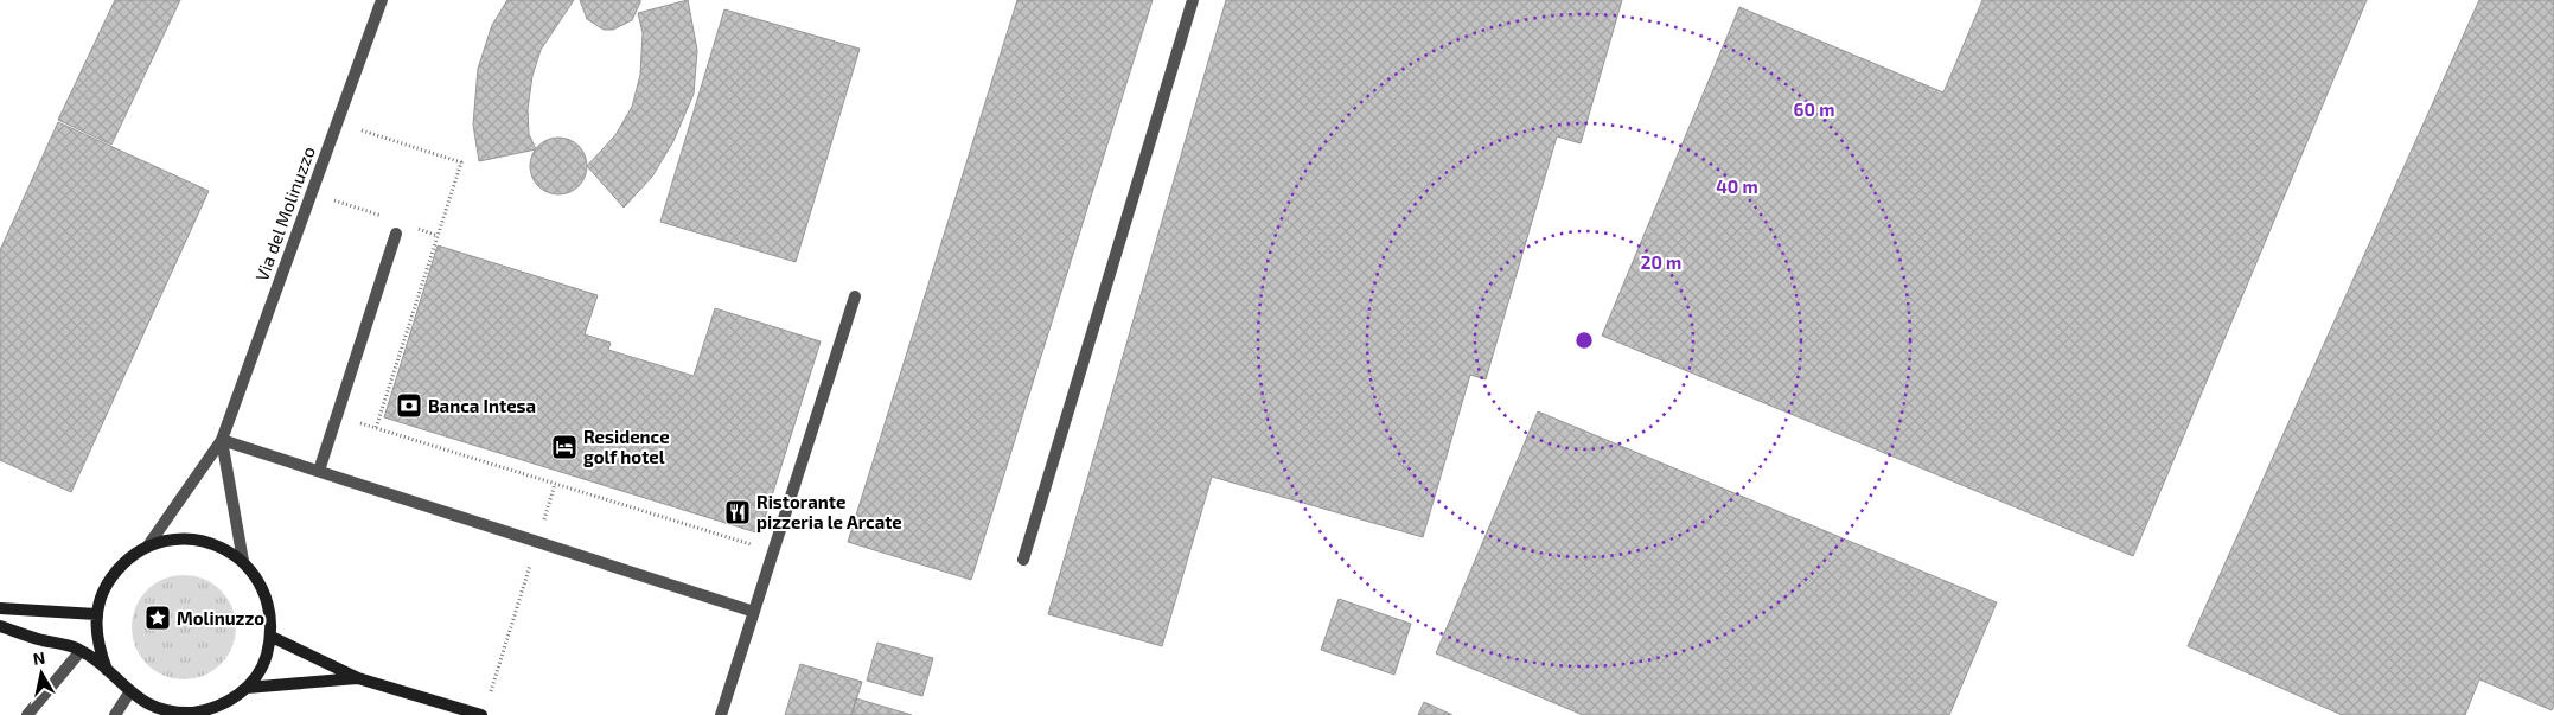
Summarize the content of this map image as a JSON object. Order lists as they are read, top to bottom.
{
  "streets": {
    "street": ["Via del Molinuzzo"]
  },
  "places": {
    "bank": ["Banca Intesa"],
    "hotel": ["Residence golf hotel"],
    "restaurant": ["Ristorante pizzeria le Arcate"],
    "place": ["Molinuzzo"]
  },
  "north": "top",
  "rings": ["60 m", "40 m", "20 m"]
}
